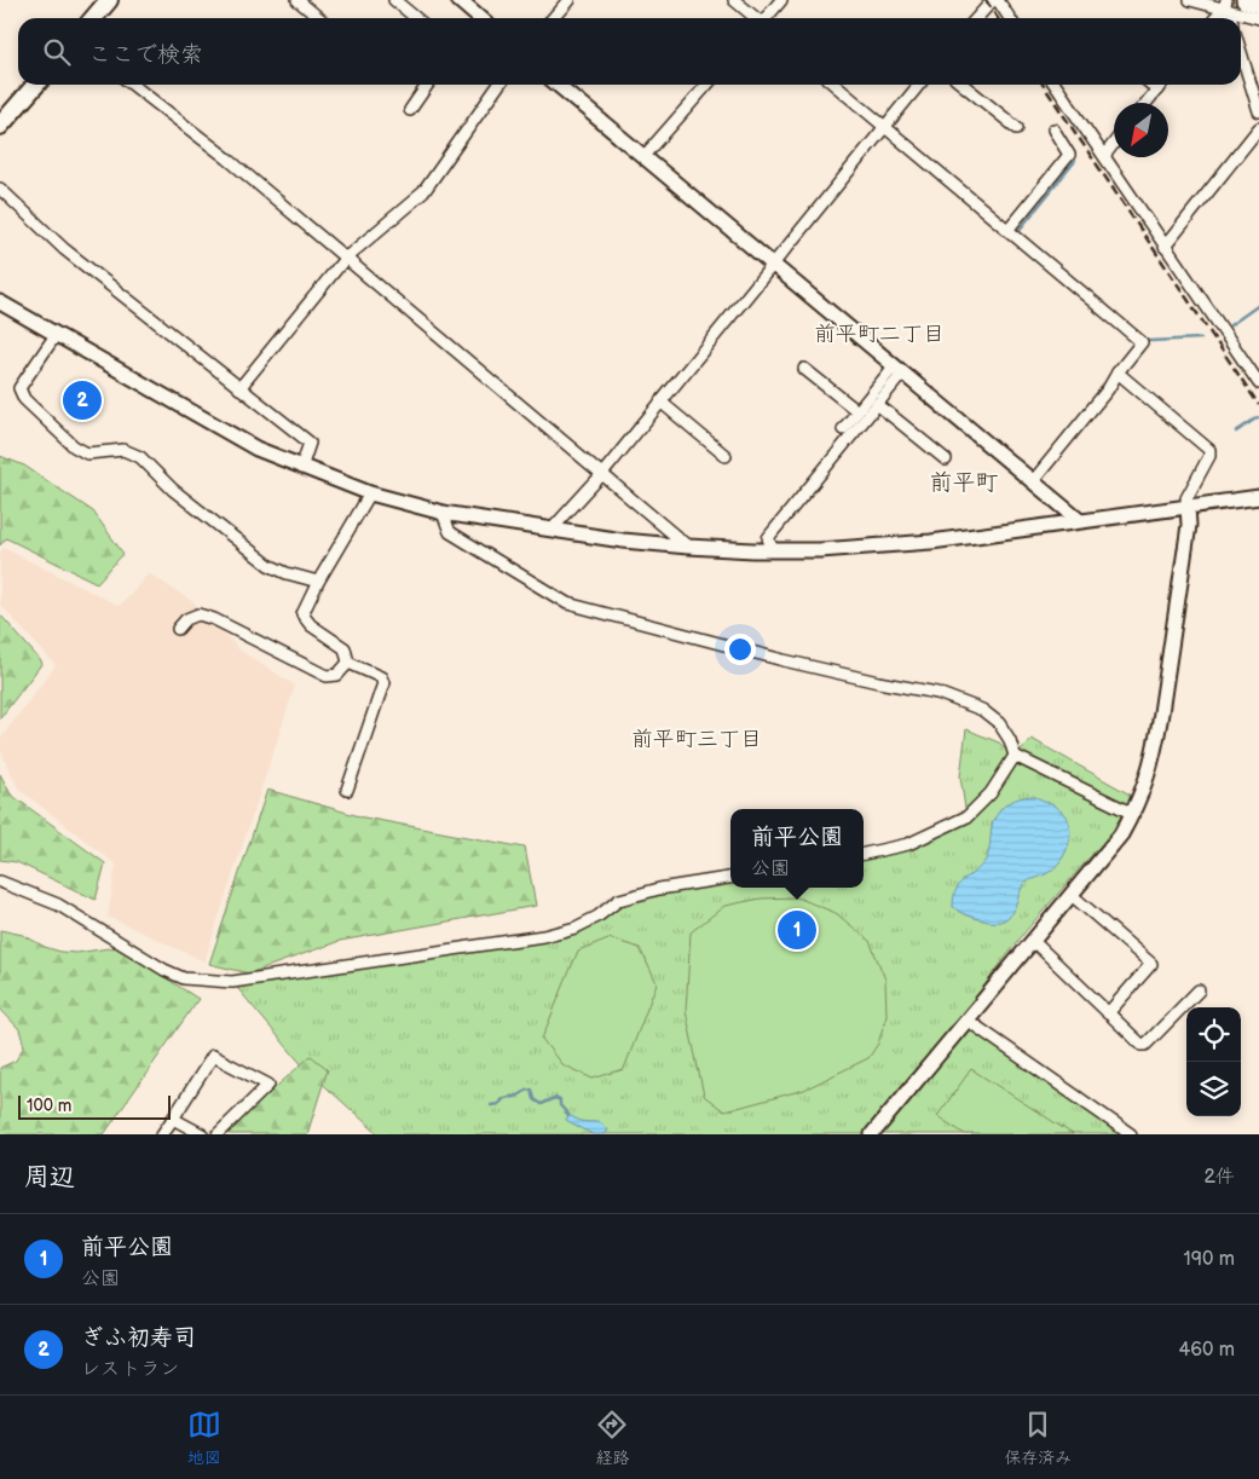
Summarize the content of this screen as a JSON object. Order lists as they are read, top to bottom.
{
  "districts": ["前平町二丁目", "前平町", "前平町三丁目"],
  "scale_bar": "100 m",
  "north": "bottom left",
  "page": {
    "search": "ここで検索",
    "pins": ["2", "1"],
    "popup": ["前平公園", "公園"],
    "scale": "100 m",
    "heading": ["周辺", "2件"],
    "list": [
      {
        "mark": "1",
        "name": "前平公園",
        "note": "公園",
        "value": "190 m"
      },
      {
        "mark": "2",
        "name": "ぎふ初寿司",
        "note": "レストラン",
        "value": "460 m"
      }
    ],
    "nav": ["地図", "経路", "保存済み"]
  }
}
